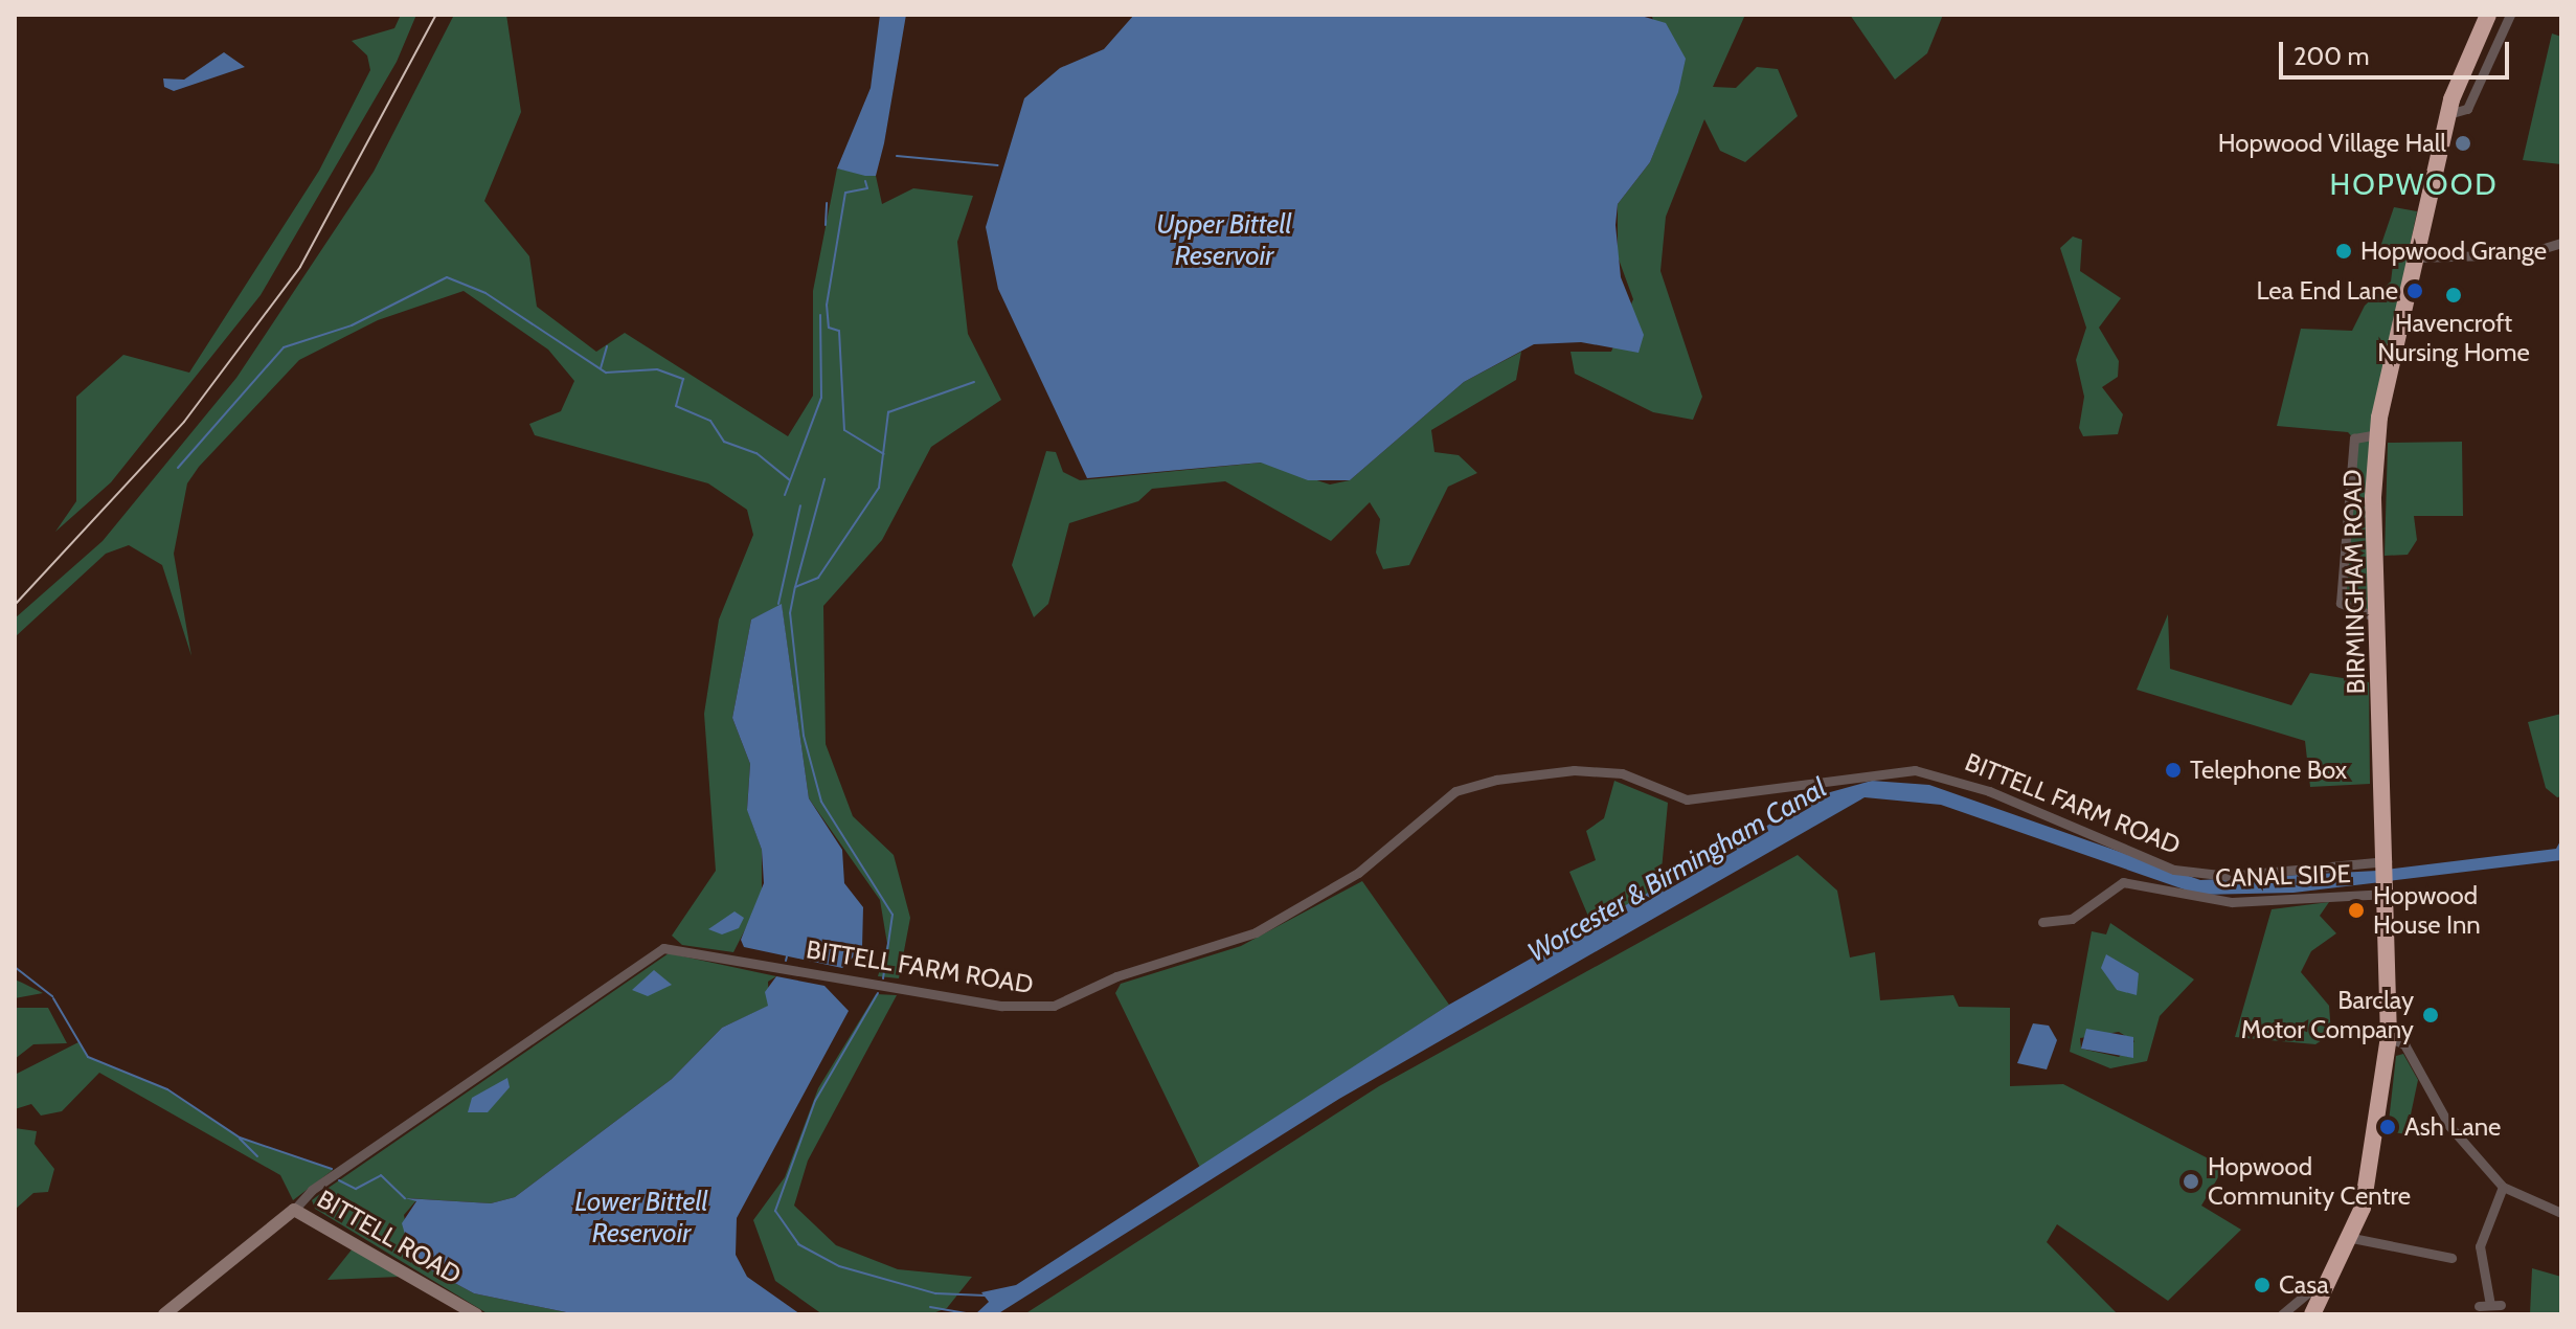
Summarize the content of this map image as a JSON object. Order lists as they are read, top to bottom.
{
  "streets": {
    "highway": ["BIRMINGHAM ROAD"],
    "main road": ["BITTELL ROAD"],
    "street": ["BITTELL FARM ROAD", "CANAL SIDE"]
  },
  "crossings": [
    ["BIRMINGHAM ROAD", "BITTELL FARM ROAD"],
    ["BIRMINGHAM ROAD", "CANAL SIDE"],
    ["BITTELL FARM ROAD", "BITTELL ROAD"]
  ],
  "districts": ["HOPWOOD"],
  "water": ["Upper Bittell Reservoir", "Worcester & Birmingham Canal", "Lower Bittell Reservoir"],
  "places": [
    "Hopwood Village Hall",
    "Hopwood Grange",
    "Lea End Lane",
    "Havencroft Nursing Home",
    "Telephone Box",
    "Hopwood House Inn",
    "Barclay Motor Company",
    "Ash Lane",
    "Hopwood Community Centre",
    "Casa"
  ],
  "scale_bar": "200 m"
}
